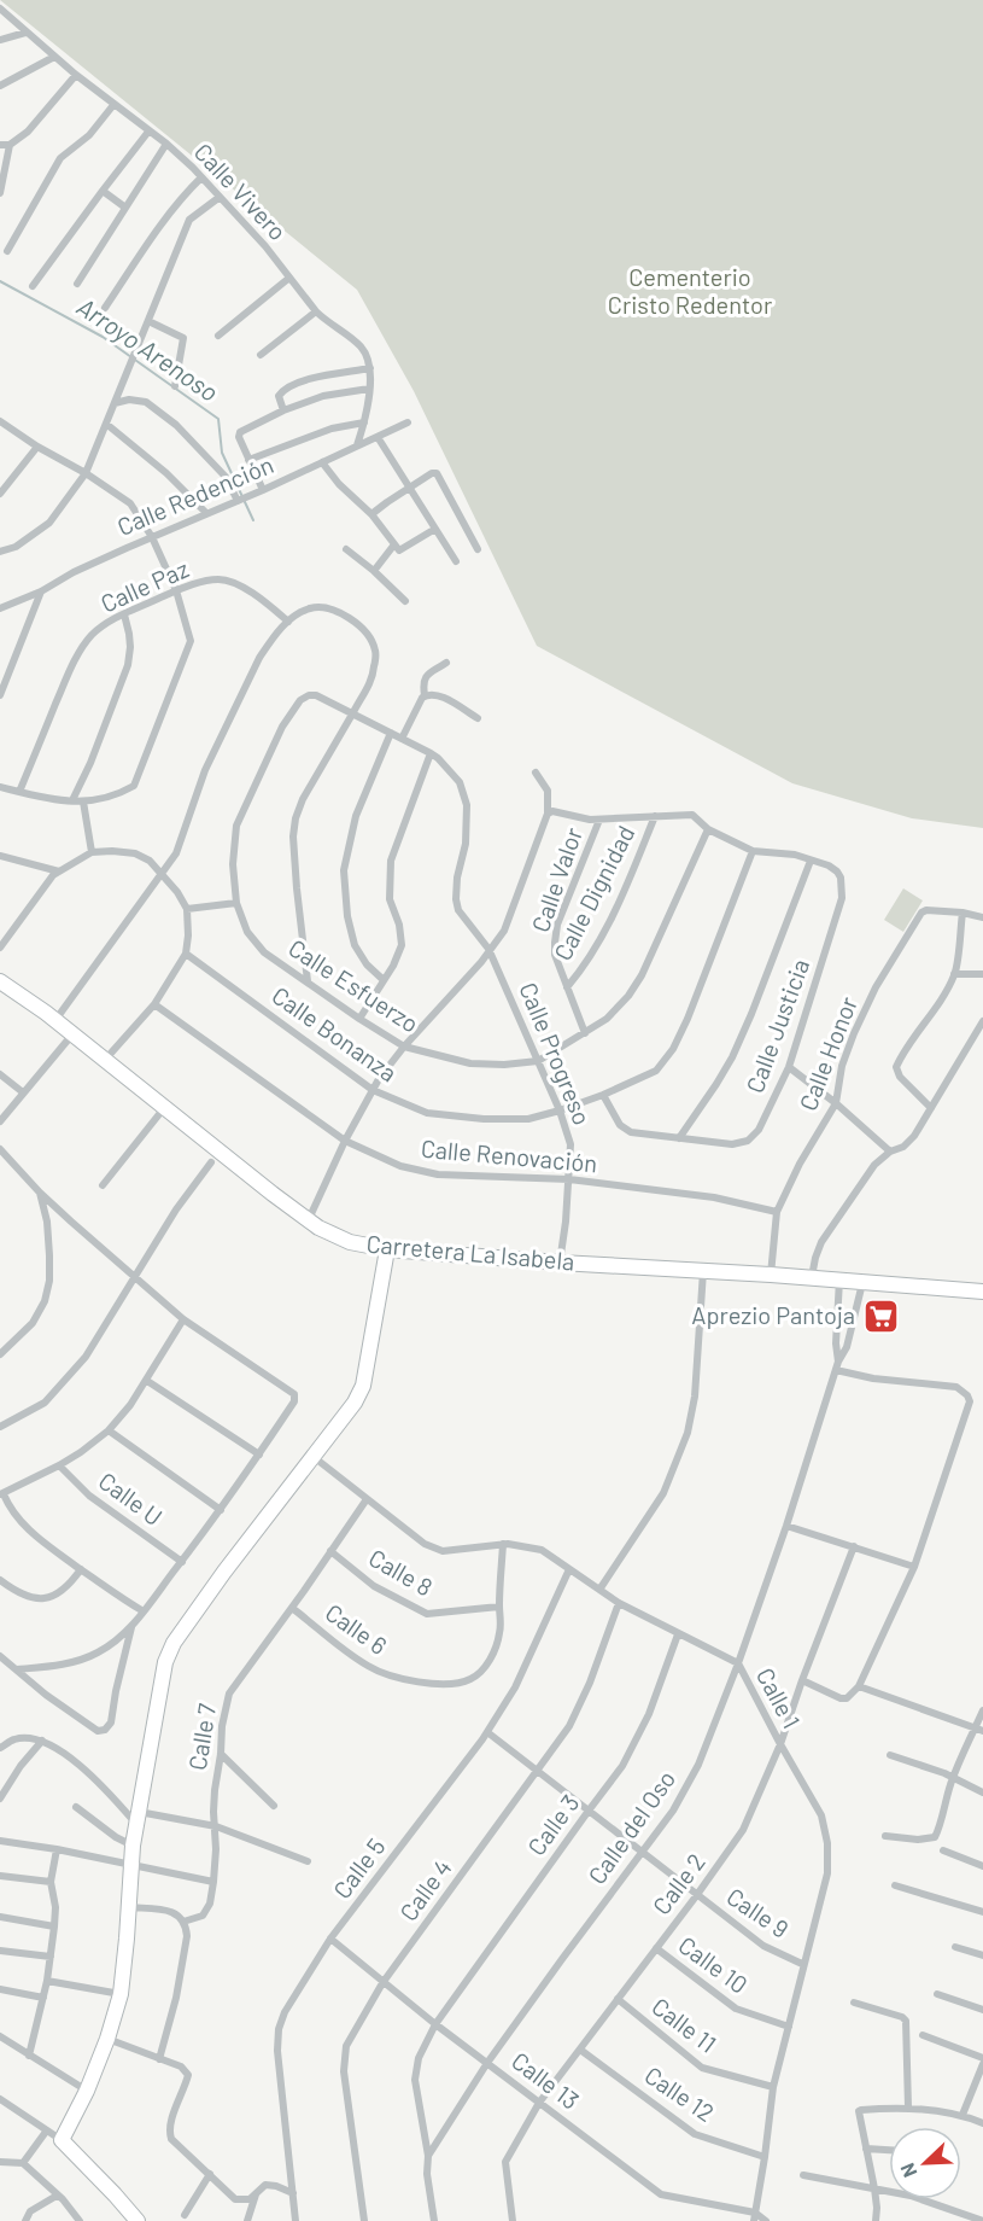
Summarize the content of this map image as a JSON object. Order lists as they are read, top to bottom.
{
  "streets": {
    "main road": ["Carretera La Isabela"],
    "street": [
      "Calle Vivero",
      "Calle Redención",
      "Calle Paz",
      "Calle Valor",
      "Calle Dignidad",
      "Calle Esfuerzo",
      "Calle Justicia",
      "Calle Bonanza",
      "Calle Progreso",
      "Calle Honor",
      "Calle Renovación",
      "Calle U",
      "Calle 8",
      "Calle 6",
      "Calle 1",
      "Calle 7",
      "Calle 3",
      "Calle del Oso",
      "Calle 5",
      "Calle 2",
      "Calle 4",
      "Calle 9",
      "Calle 10",
      "Calle 11",
      "Calle 13",
      "Calle 12"
    ]
  },
  "crossings": [
    ["Calle Valor", "Calle Dignidad"],
    ["Calle Valor", "Calle Esfuerzo"],
    ["Calle Esfuerzo", "Calle Progreso"],
    ["Calle Justicia", "Calle Bonanza"],
    ["Calle Bonanza", "Calle Progreso"],
    ["Calle Progreso", "Calle Renovación"],
    ["Calle Progreso", "Carretera La Isabela"],
    ["Calle Honor", "Calle Renovación"],
    ["Calle Honor", "Carretera La Isabela"],
    ["Carretera La Isabela", "Calle del Oso"],
    ["Calle 8", "Calle 6"],
    ["Calle 8", "Calle 7"],
    ["Calle 6", "Calle 1"],
    ["Calle 6", "Calle 7"],
    ["Calle 1", "Calle 7"],
    ["Calle 1", "Calle 3"],
    ["Calle 1", "Calle del Oso"],
    ["Calle 1", "Calle 5"],
    ["Calle 1", "Calle 2"],
    ["Calle 1", "Calle 4"],
    ["Calle 1", "Calle 9"],
    ["Calle 1", "Calle 10"],
    ["Calle 1", "Calle 11"],
    ["Calle 1", "Calle 13"],
    ["Calle 1", "Calle 12"],
    ["Calle 3", "Calle del Oso"],
    ["Calle 3", "Calle 9"],
    ["Calle 3", "Calle 13"],
    ["Calle del Oso", "Calle 9"],
    ["Calle del Oso", "Calle 13"],
    ["Calle 5", "Calle 9"],
    ["Calle 5", "Calle 13"],
    ["Calle 2", "Calle 9"],
    ["Calle 2", "Calle 10"],
    ["Calle 2", "Calle 11"],
    ["Calle 2", "Calle 13"],
    ["Calle 2", "Calle 12"],
    ["Calle 4", "Calle 9"],
    ["Calle 4", "Calle 13"]
  ],
  "water": ["Arroyo Arenoso"],
  "parks": ["Cementerio Cristo Redentor"],
  "places": {
    "supermarket": ["Aprezio Pantoja"]
  },
  "north": "bottom left"
}
